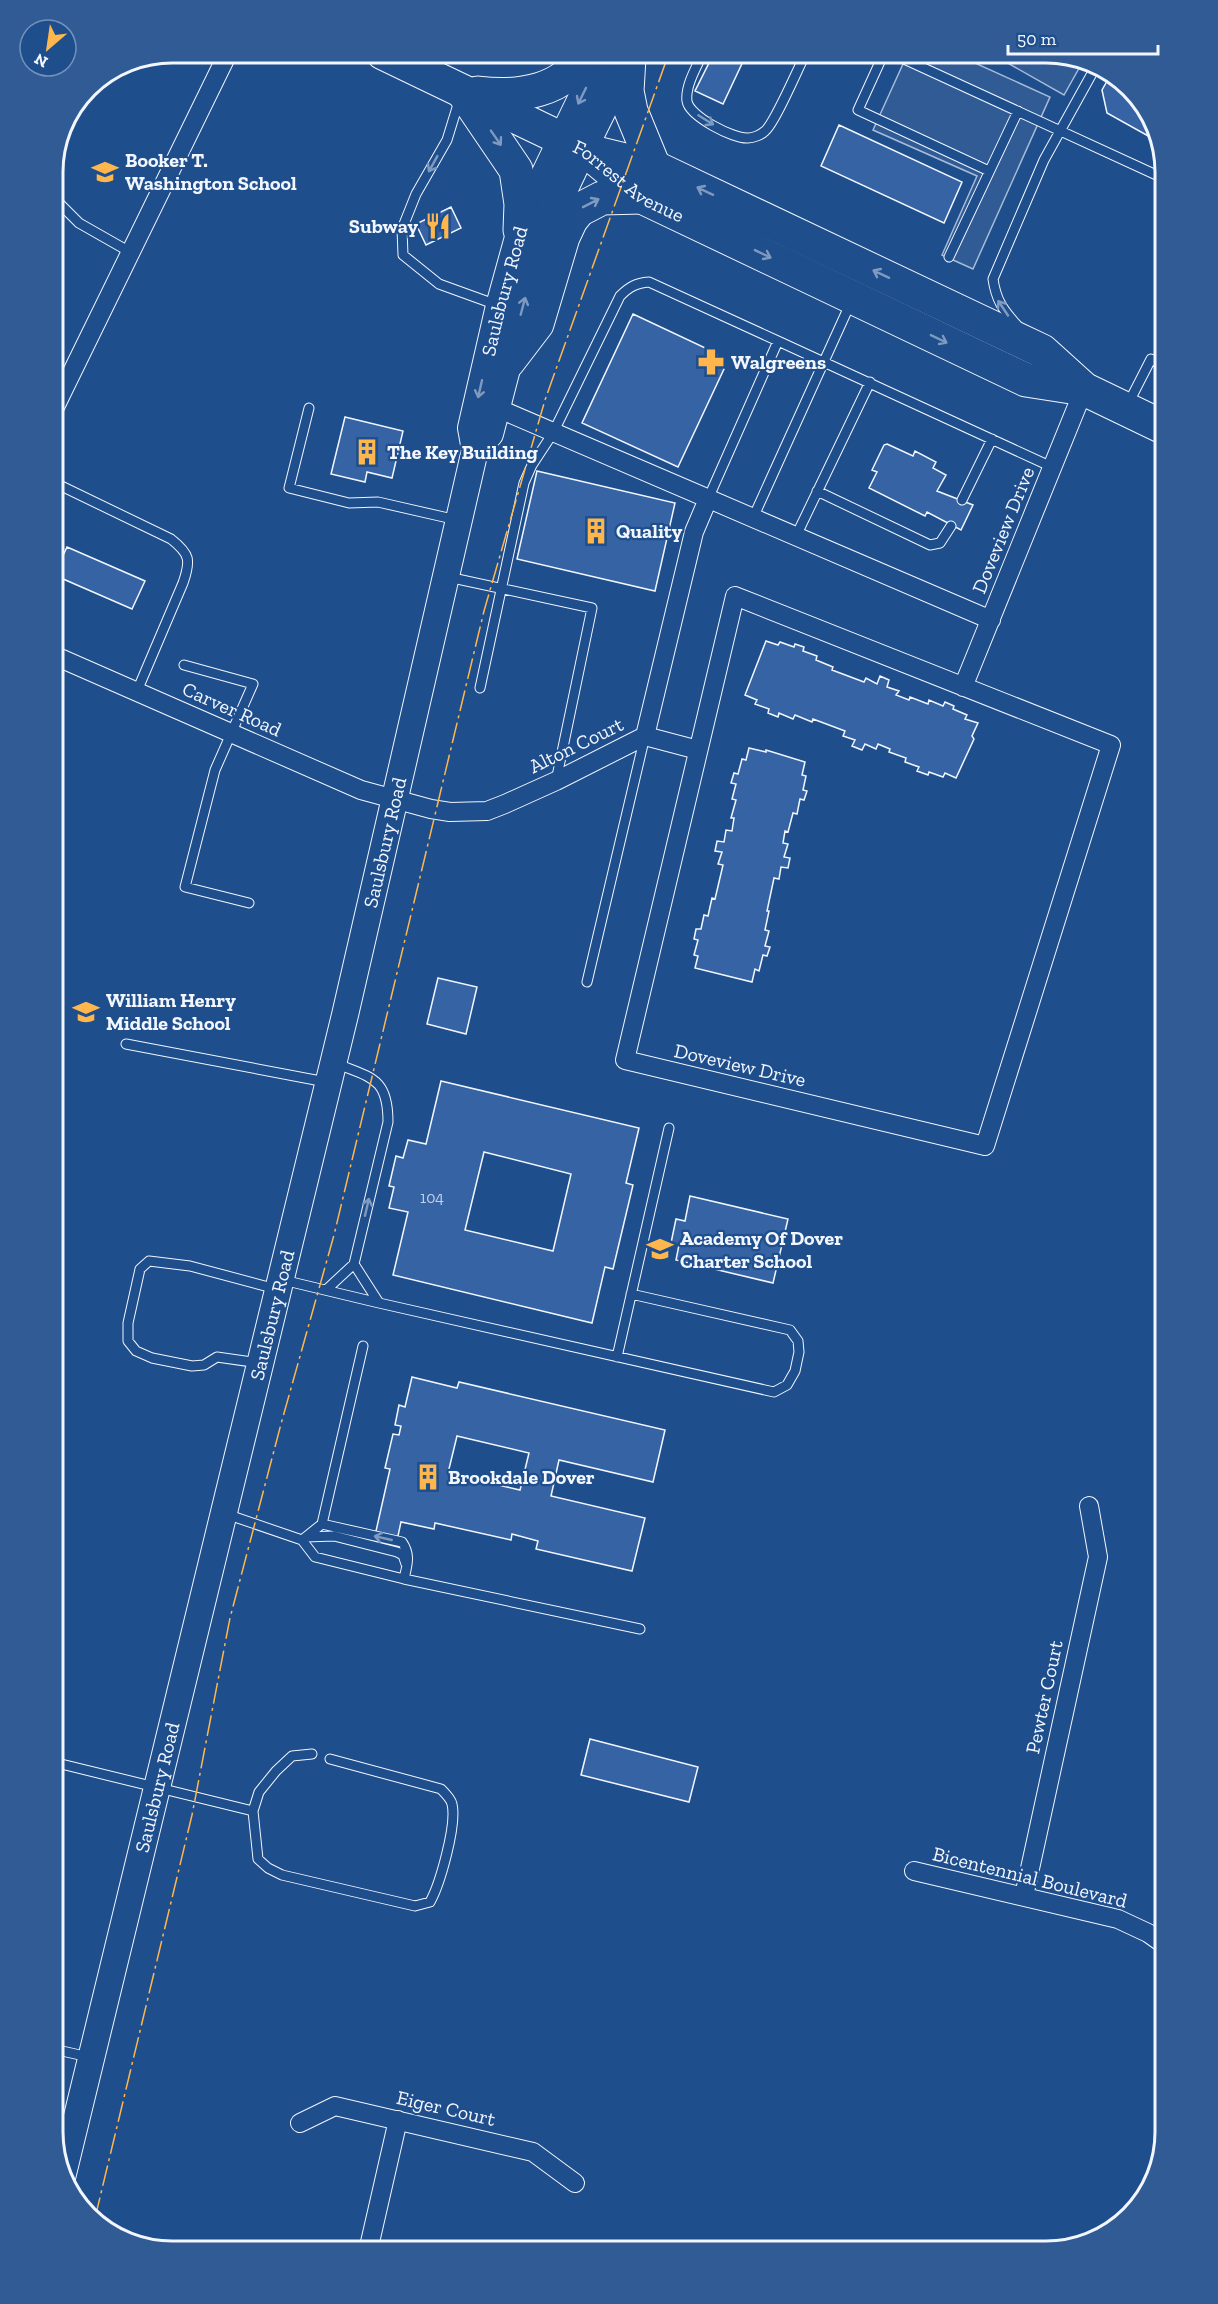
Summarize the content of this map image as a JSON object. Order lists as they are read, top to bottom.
{
  "streets": {
    "highway": ["Forrest Avenue"],
    "main road": ["Saulsbury Road"],
    "street": [
      "Doveview Drive",
      "Carver Road",
      "Alton Court",
      "Pewter Court",
      "Bicentennial Boulevard",
      "Eiger Court"
    ]
  },
  "crossings": [
    ["Forrest Avenue", "Saulsbury Road"],
    ["Forrest Avenue", "Doveview Drive"],
    ["Saulsbury Road", "Carver Road"],
    ["Saulsbury Road", "Alton Court"],
    ["Carver Road", "Alton Court"],
    ["Pewter Court", "Bicentennial Boulevard"]
  ],
  "places": {
    "school or university": ["Booker T. Washington School", "William Henry Middle School", "Academy Of Dover Charter School"],
    "restaurant": ["Subway"],
    "pharmacy": ["Walgreens"],
    "building": ["The Key Building", "Quality", "Brookdale Dover"]
  },
  "house_numbers": ["104"],
  "scale_bar": "50 m",
  "north": "bottom left"
}
